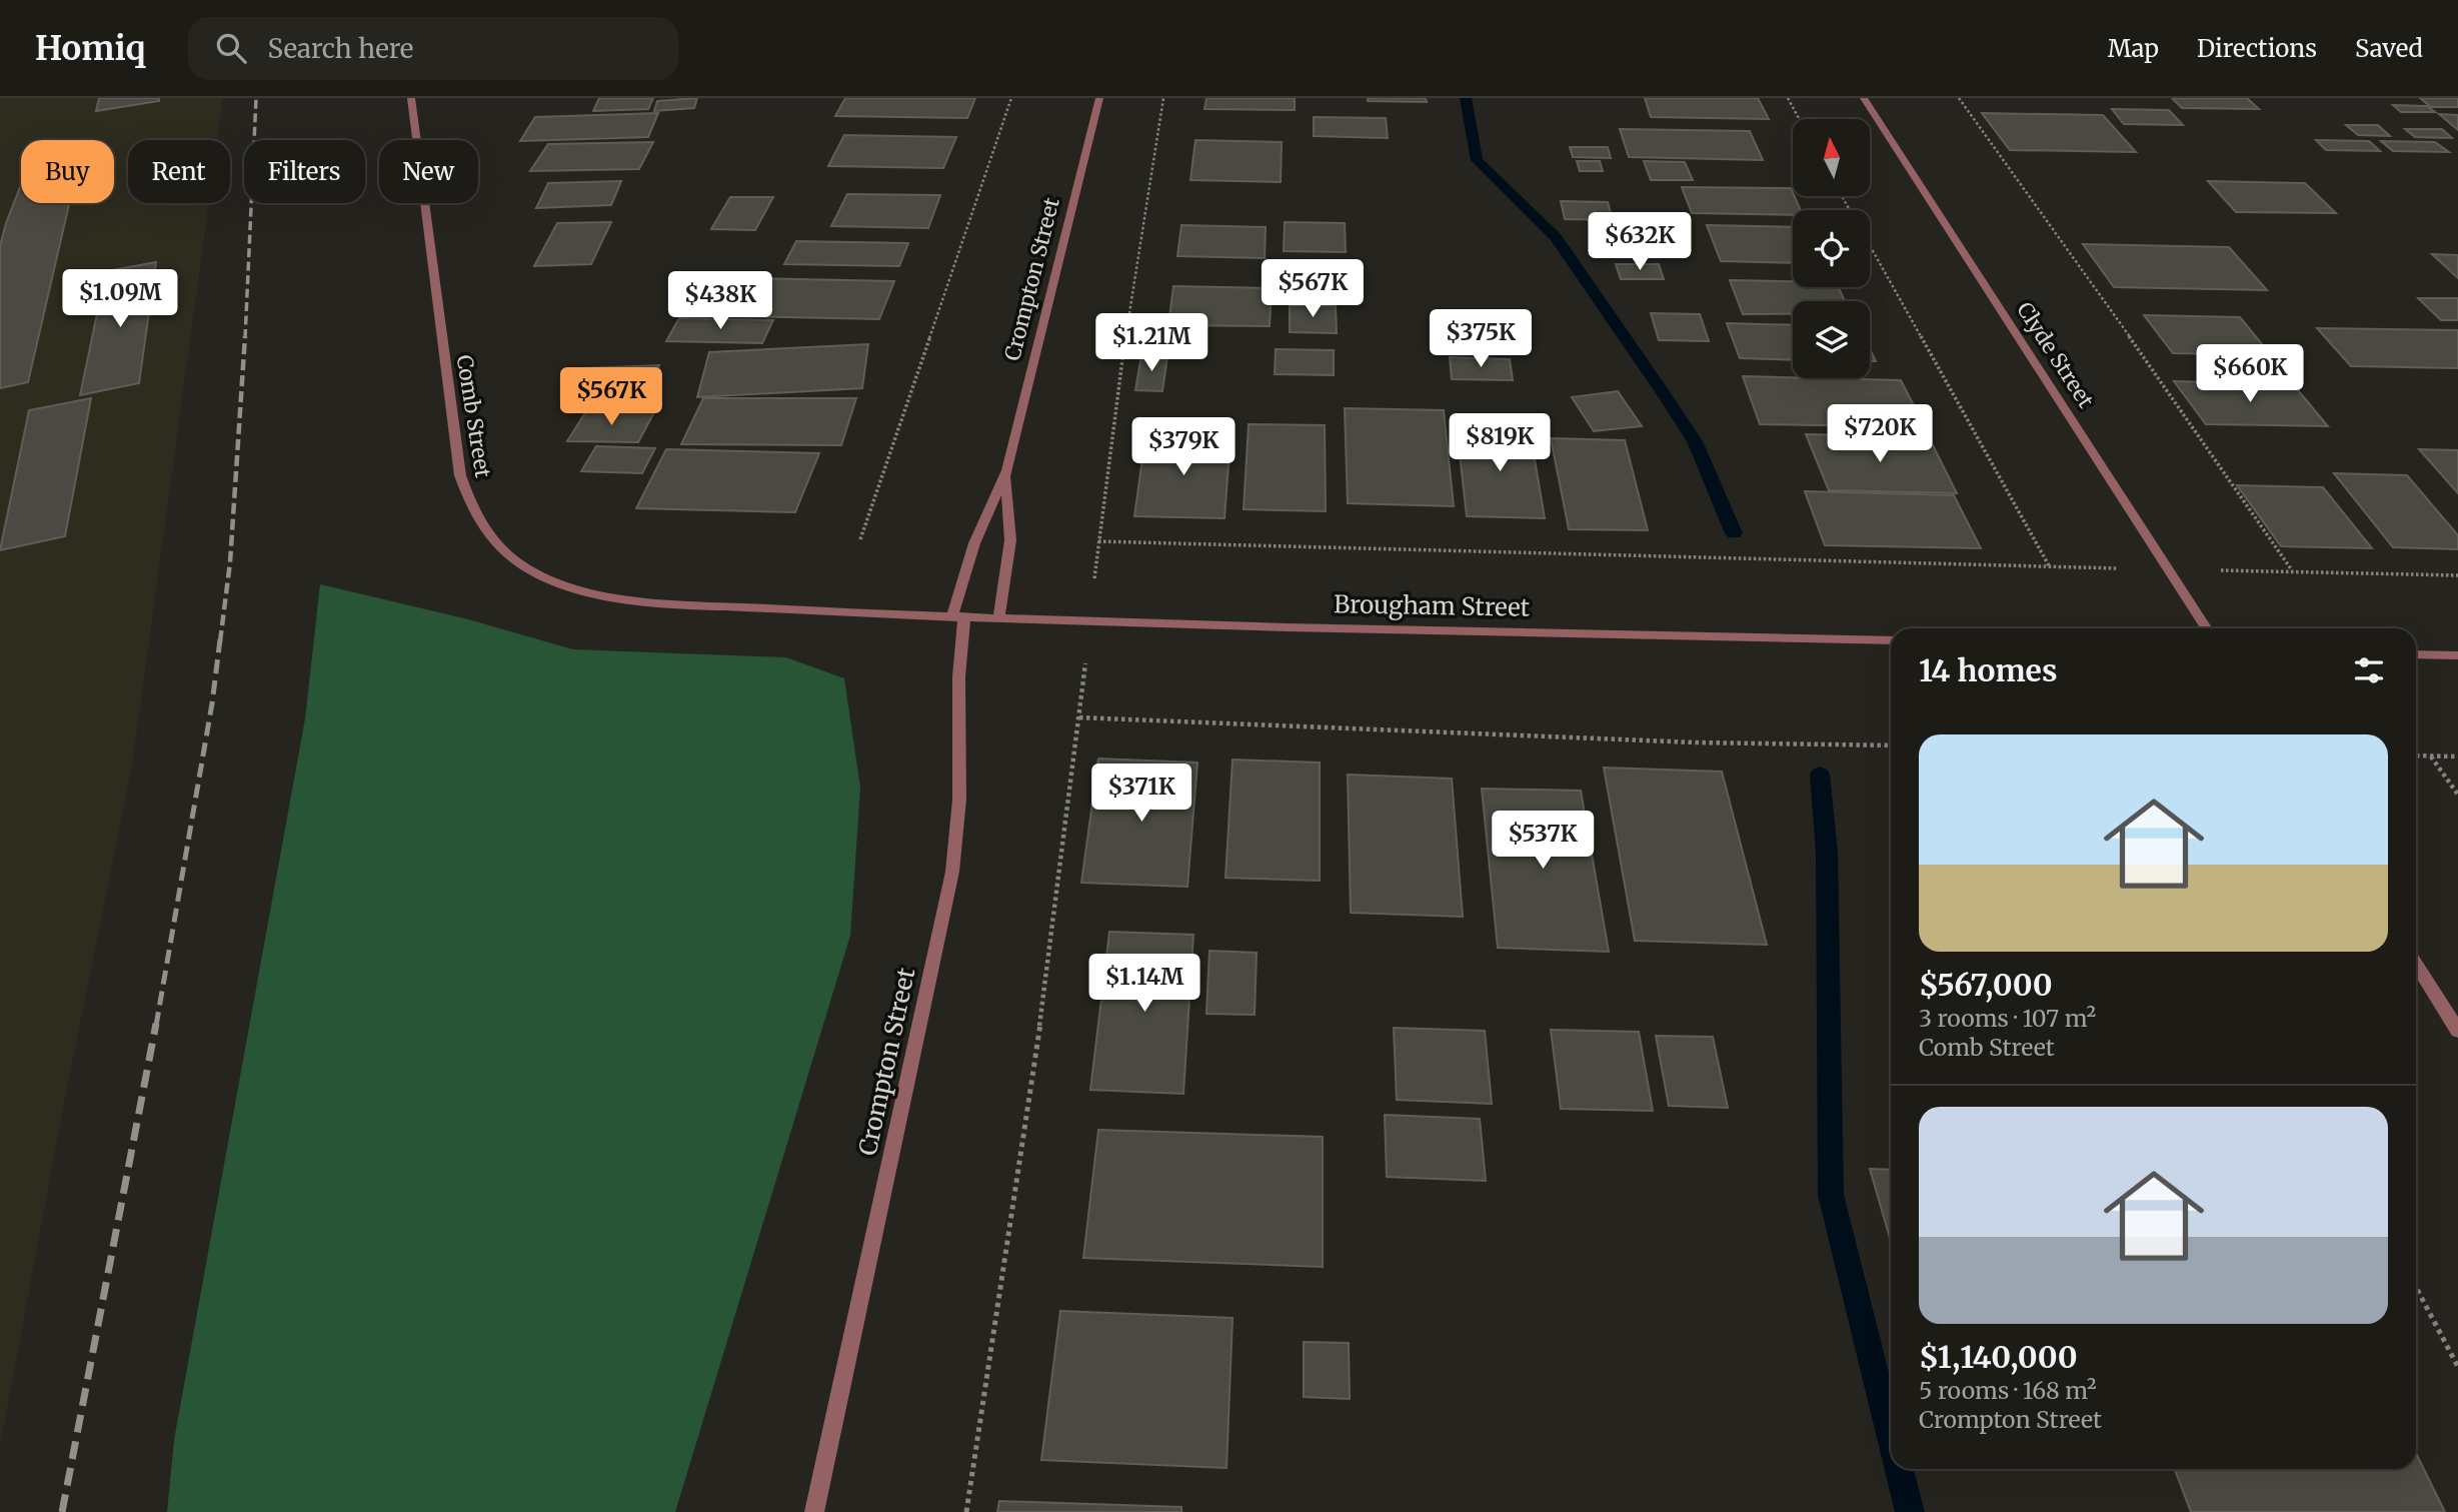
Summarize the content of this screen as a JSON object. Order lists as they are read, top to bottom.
{
  "streets": {
    "street": [
      "Crompton Street",
      "Clyde Street",
      "Comb Street",
      "Brougham Street"
    ]
  },
  "crossings": [
    ["Crompton Street", "Comb Street"],
    ["Crompton Street", "Brougham Street"],
    ["Comb Street", "Brougham Street"]
  ],
  "north": "top",
  "page": {
    "header": "Homiq",
    "search": "Search here",
    "nav": ["Map", "Directions", "Saved"],
    "chip": [
      "Buy",
      "Rent",
      "Filters",
      "New"
    ],
    "price": [
      "$632K",
      "$567K",
      "$1.09M",
      "$438K",
      "$375K",
      "$1.21M",
      "$660K",
      "$567K",
      "$720K",
      "$819K",
      "$379K",
      "$371K",
      "$537K",
      "$1.14M"
    ],
    "heading": "14 homes",
    "list": [
      {
        "name": "$567,000",
        "note": "3 rooms · 107 m² · Comb Street"
      },
      {
        "name": "$1,140,000",
        "note": "5 rooms · 168 m² · Crompton Street"
      }
    ]
  }
}
